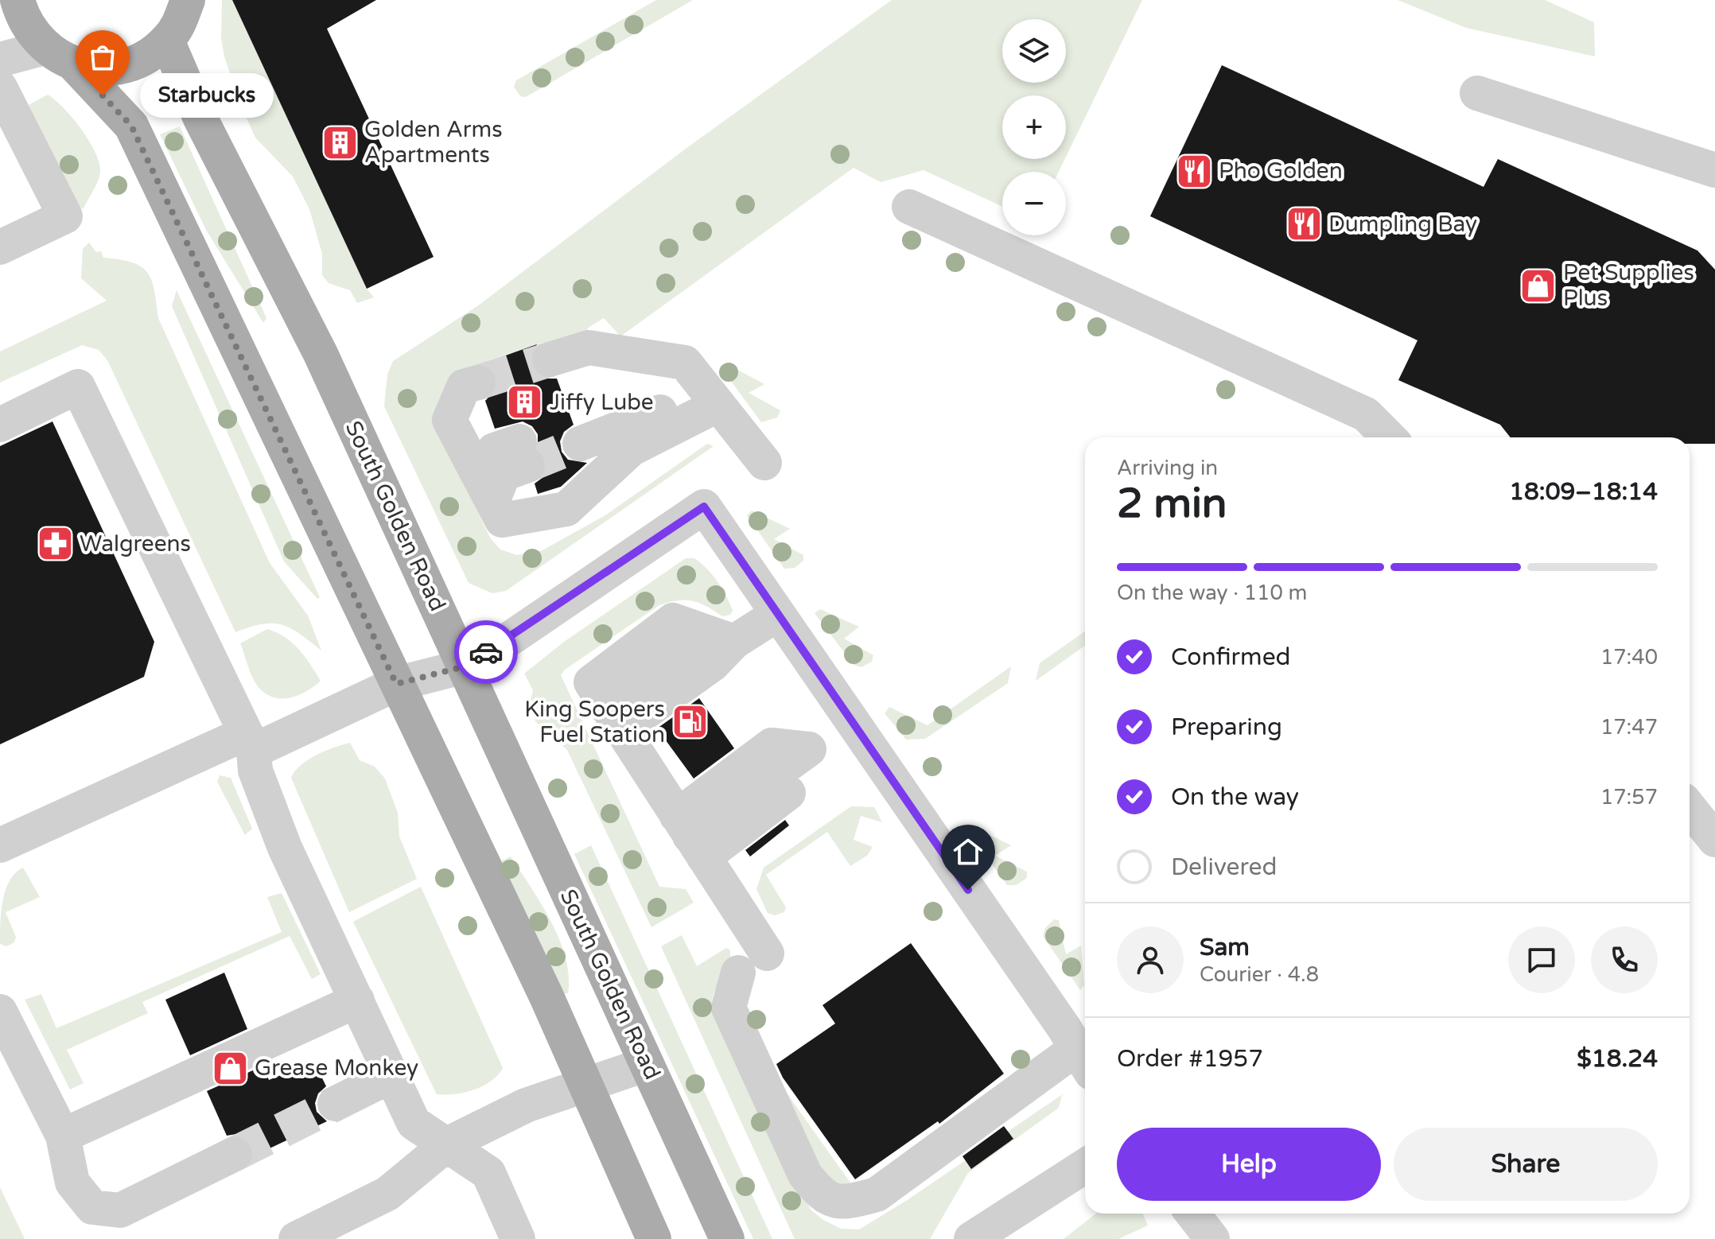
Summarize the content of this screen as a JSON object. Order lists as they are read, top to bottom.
{
  "streets": {
    "main road": ["South Golden Road"]
  },
  "places": {
    "other": ["Starbucks"],
    "building": ["Golden Arms Apartments", "Jiffy Lube"],
    "restaurant": ["Pho Golden", "Dumpling Bay"],
    "shop": ["Pet Supplies Plus", "Grease Monkey"],
    "pharmacy": ["Walgreens"],
    "fuel station": ["King Soopers Fuel Station"]
  },
  "page": {
    "map_buttons": ["+", "−"],
    "bubble": "Starbucks",
    "heading": ["2 min", "Arriving in", "18:09–18:14"],
    "panel": [
      "Sam",
      "Courier · 4.8",
      "Order #1957",
      "$18.24"
    ],
    "bar": "On the way · 110 m",
    "list": [
      ["Confirmed", "17:40"],
      ["Preparing", "17:47"],
      ["On the way", "17:57"],
      "Delivered"
    ],
    "buttons": ["Help", "Share"]
  }
}
